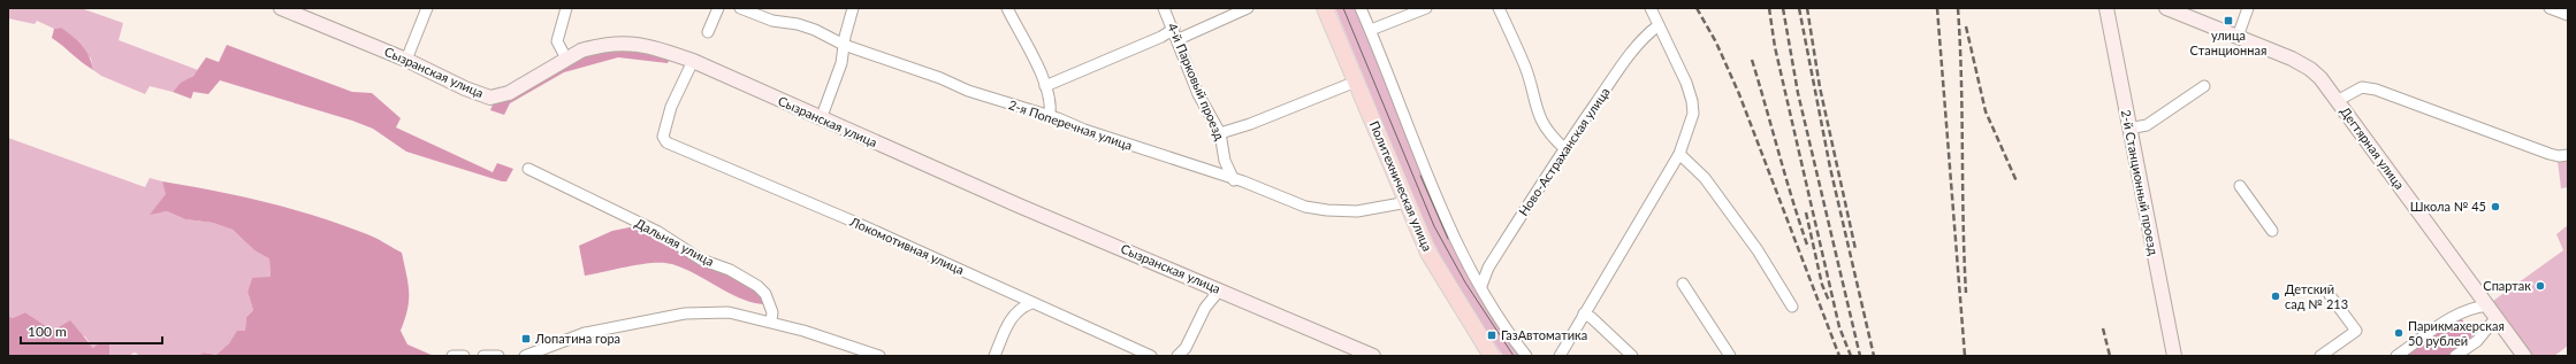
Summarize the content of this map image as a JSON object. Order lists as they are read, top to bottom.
{
  "streets": {
    "main road": ["Политехническая улица"],
    "street": [
      "Сызранская улица",
      "4-й Парковый проезд",
      "2-я Поперечная улица",
      "Дегтярная улица",
      "Ново-Астраханская улица",
      "2-й Станционный проезд",
      "Дальняя улица",
      "Локомотивная улица"
    ]
  },
  "crossings": [
    ["Сызранская улица", "Локомотивная улица"],
    ["4-й Парковый проезд", "2-я Поперечная улица"],
    ["2-я Поперечная улица", "Политехническая улица"]
  ],
  "places": {
    "transit": ["улица Станционная", "ГазАвтоматика", "Лопатина гора"],
    "other": [
      "Школа № 45",
      "Спартак",
      "Детский сад № 213",
      "Парикмахерская 50 рублей"
    ]
  },
  "scale_bar": "100 m"
}
